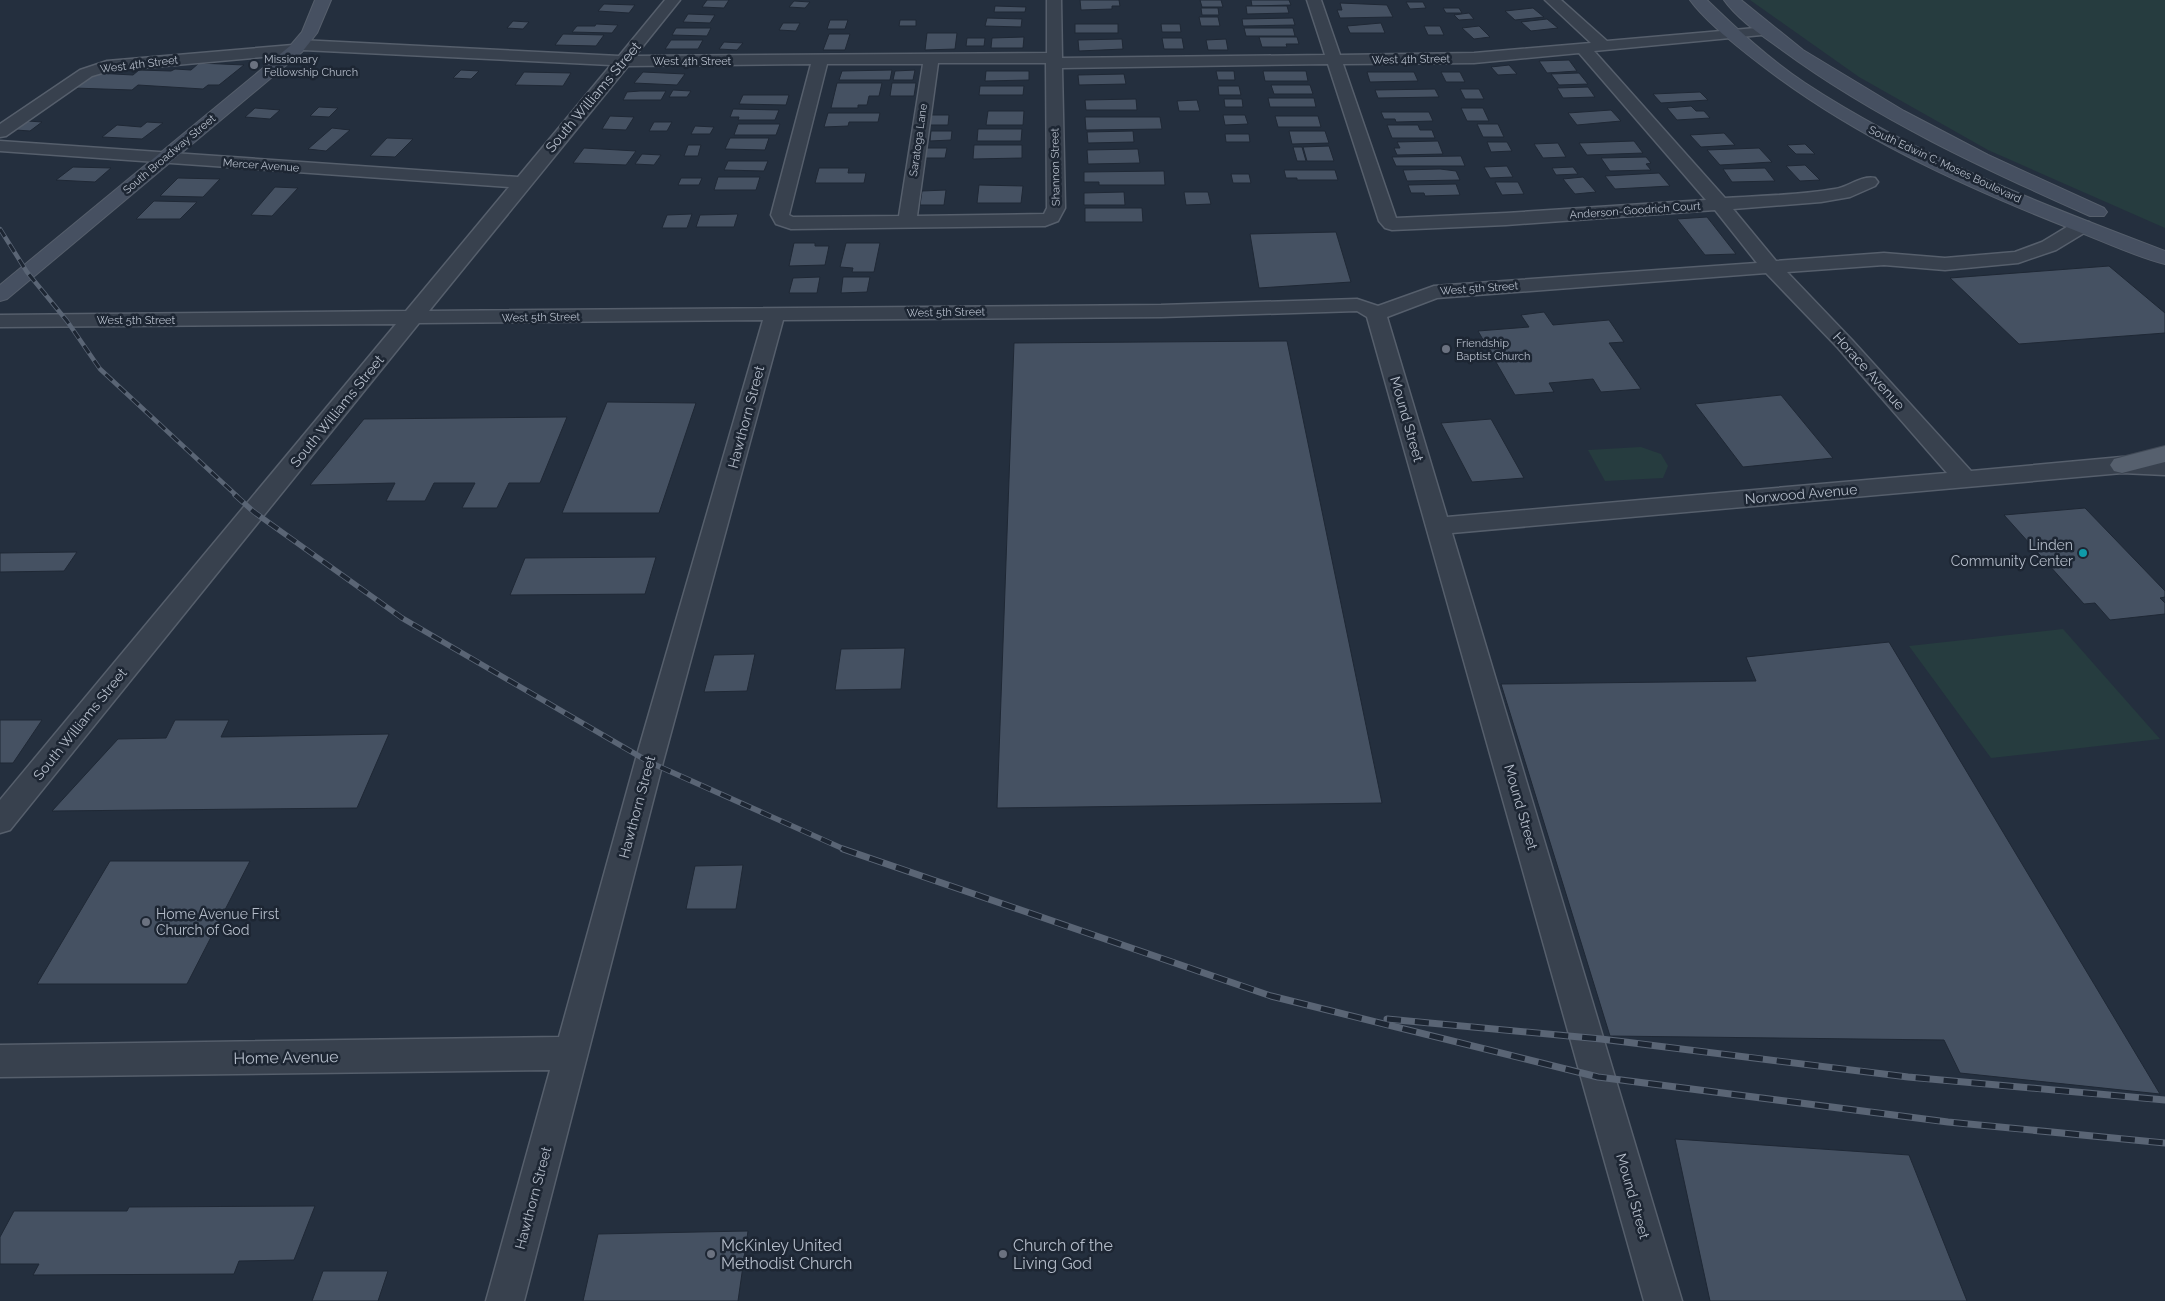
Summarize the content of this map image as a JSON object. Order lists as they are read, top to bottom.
{
  "streets": {
    "main road": ["South Broadway Street", "South Edwin C. Moses Boulevard"],
    "street": [
      "West 4th Street",
      "South Williams Street",
      "Saratoga Lane",
      "Mercer Avenue",
      "Shannon Street",
      "Anderson-Goodrich Court",
      "West 5th Street",
      "Horace Avenue",
      "Hawthorn Street",
      "Mound Street",
      "Norwood Avenue",
      "Home Avenue"
    ]
  },
  "crossings": [
    ["West 4th Street", "South Williams Street"],
    ["West 4th Street", "Saratoga Lane"],
    ["West 4th Street", "South Broadway Street"],
    ["West 4th Street", "South Edwin C. Moses Boulevard"],
    ["West 4th Street", "Shannon Street"],
    ["West 4th Street", "Anderson-Goodrich Court"],
    ["South Williams Street", "Mercer Avenue"],
    ["South Williams Street", "West 5th Street"],
    ["Saratoga Lane", "Shannon Street"],
    ["South Broadway Street", "Mercer Avenue"],
    ["South Edwin C. Moses Boulevard", "West 5th Street"],
    ["Anderson-Goodrich Court", "Horace Avenue"],
    ["West 5th Street", "Horace Avenue"],
    ["West 5th Street", "Hawthorn Street"],
    ["West 5th Street", "Mound Street"],
    ["Horace Avenue", "Norwood Avenue"],
    ["Hawthorn Street", "Home Avenue"],
    ["Mound Street", "Norwood Avenue"]
  ],
  "places": [
    "Missionary Fellowship Church",
    "Friendship Baptist Church",
    "Linden Community Center",
    "Home Avenue First Church of God",
    "McKinley United Methodist Church",
    "Church of the Living God"
  ]
}
